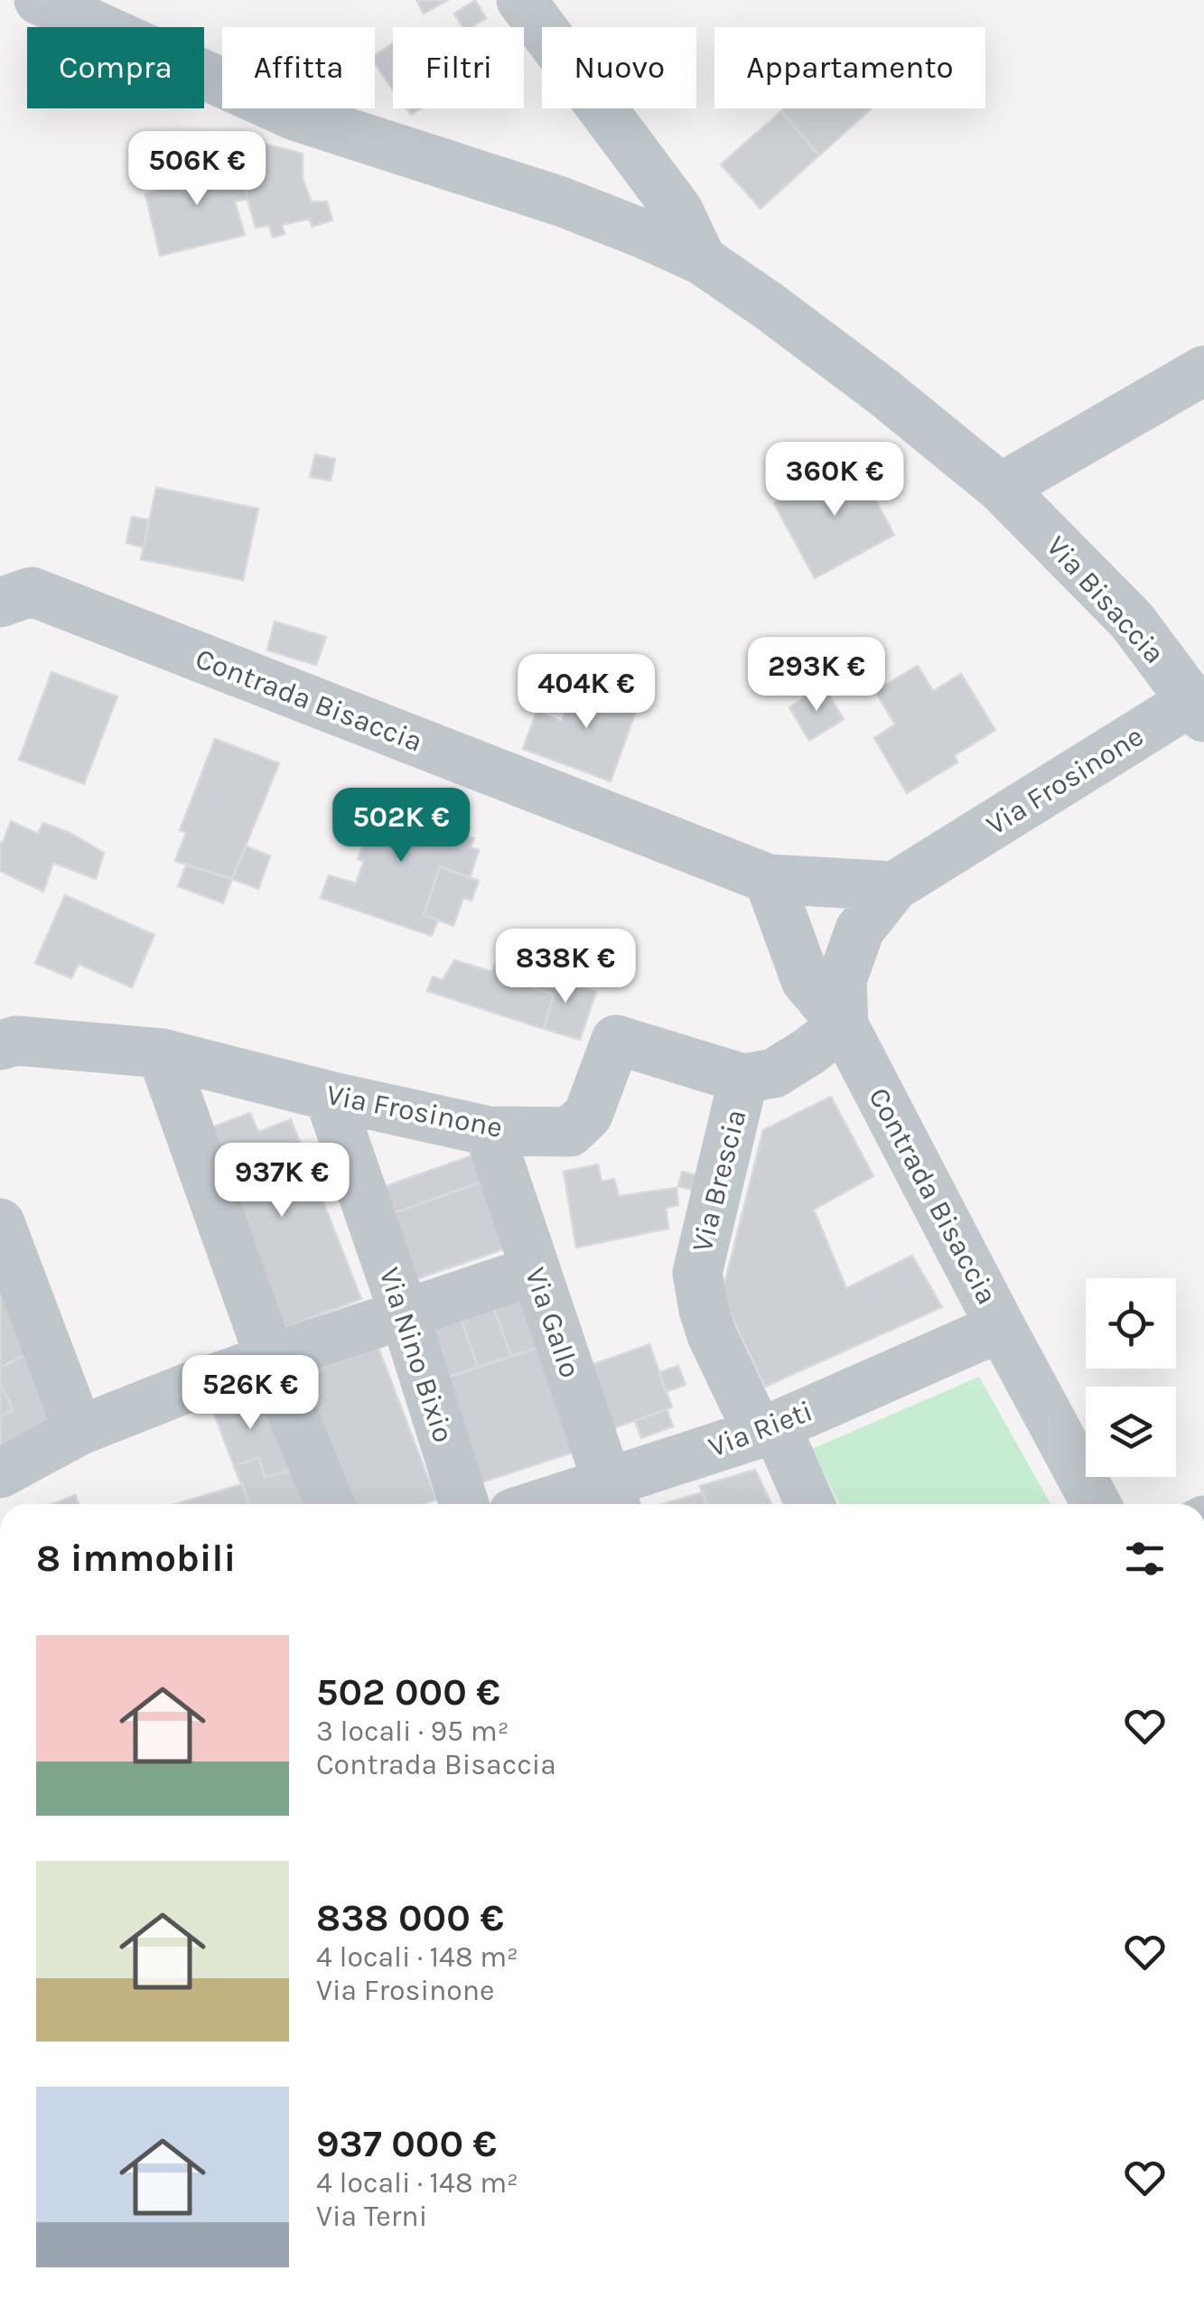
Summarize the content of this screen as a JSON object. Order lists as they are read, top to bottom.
{
  "streets": {
    "street": [
      "Via Bisaccia",
      "Contrada Bisaccia",
      "Via Frosinone",
      "Via Brescia",
      "Via Gallo",
      "Via Nino Bixio",
      "Via Rieti"
    ]
  },
  "crossings": [
    ["Via Bisaccia", "Via Frosinone"],
    ["Contrada Bisaccia", "Via Frosinone"],
    ["Contrada Bisaccia", "Via Rieti"],
    ["Via Frosinone", "Via Brescia"],
    ["Via Frosinone", "Via Gallo"],
    ["Via Frosinone", "Via Nino Bixio"],
    ["Via Brescia", "Via Rieti"],
    ["Via Gallo", "Via Rieti"]
  ],
  "page": {
    "chip": [
      "Compra",
      "Affitta",
      "Filtri",
      "Nuovo",
      "Appartamento"
    ],
    "price": [
      "506K €",
      "360K €",
      "293K €",
      "404K €",
      "502K €",
      "838K €",
      "937K €",
      "526K €"
    ],
    "heading": "8 immobili",
    "list": [
      {
        "name": "502 000 €",
        "note": "3 locali · 95 m² · Contrada Bisaccia"
      },
      {
        "name": "838 000 €",
        "note": "4 locali · 148 m² · Via Frosinone"
      },
      {
        "name": "937 000 €",
        "note": "4 locali · 148 m² · Via Terni"
      }
    ]
  }
}
